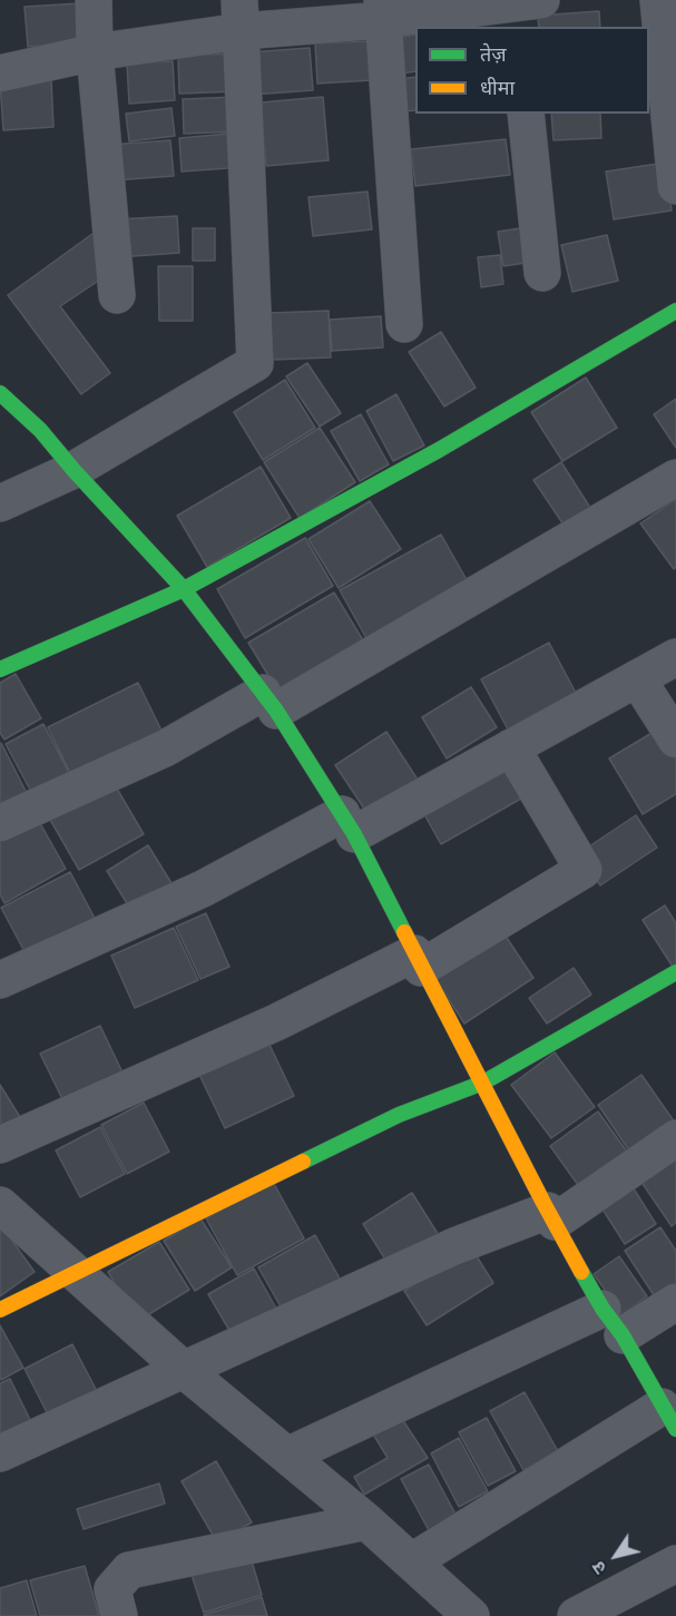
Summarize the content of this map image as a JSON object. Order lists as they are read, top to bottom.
{
  "legend": ["तेज़", "धीमा"],
  "north": "bottom left"
}
